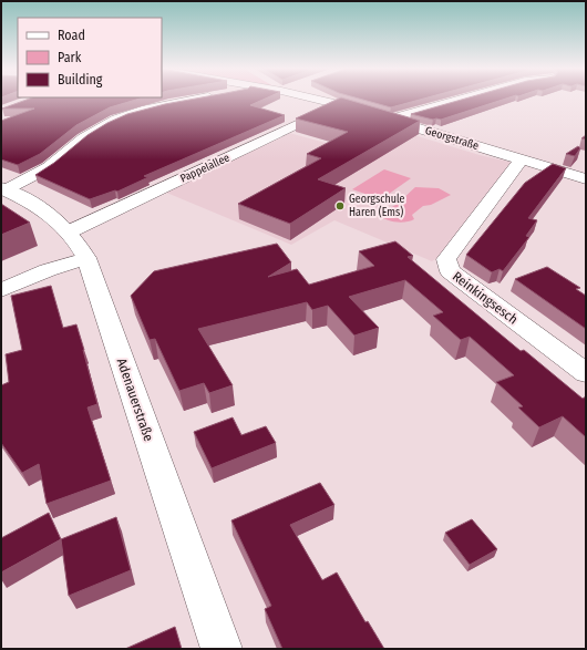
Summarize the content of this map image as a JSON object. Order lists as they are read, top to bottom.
{
  "streets": {
    "street": [
      "Georgstraße",
      "Pappelallee",
      "Reinkingsesch",
      "Adenauerstraße"
    ]
  },
  "crossings": [
    ["Georgstraße", "Pappelallee"],
    ["Georgstraße", "Reinkingsesch"],
    ["Pappelallee", "Adenauerstraße"]
  ],
  "places": ["Georgschule Haren (Ems)"],
  "legend": ["Road", "Park", "Building"]
}
